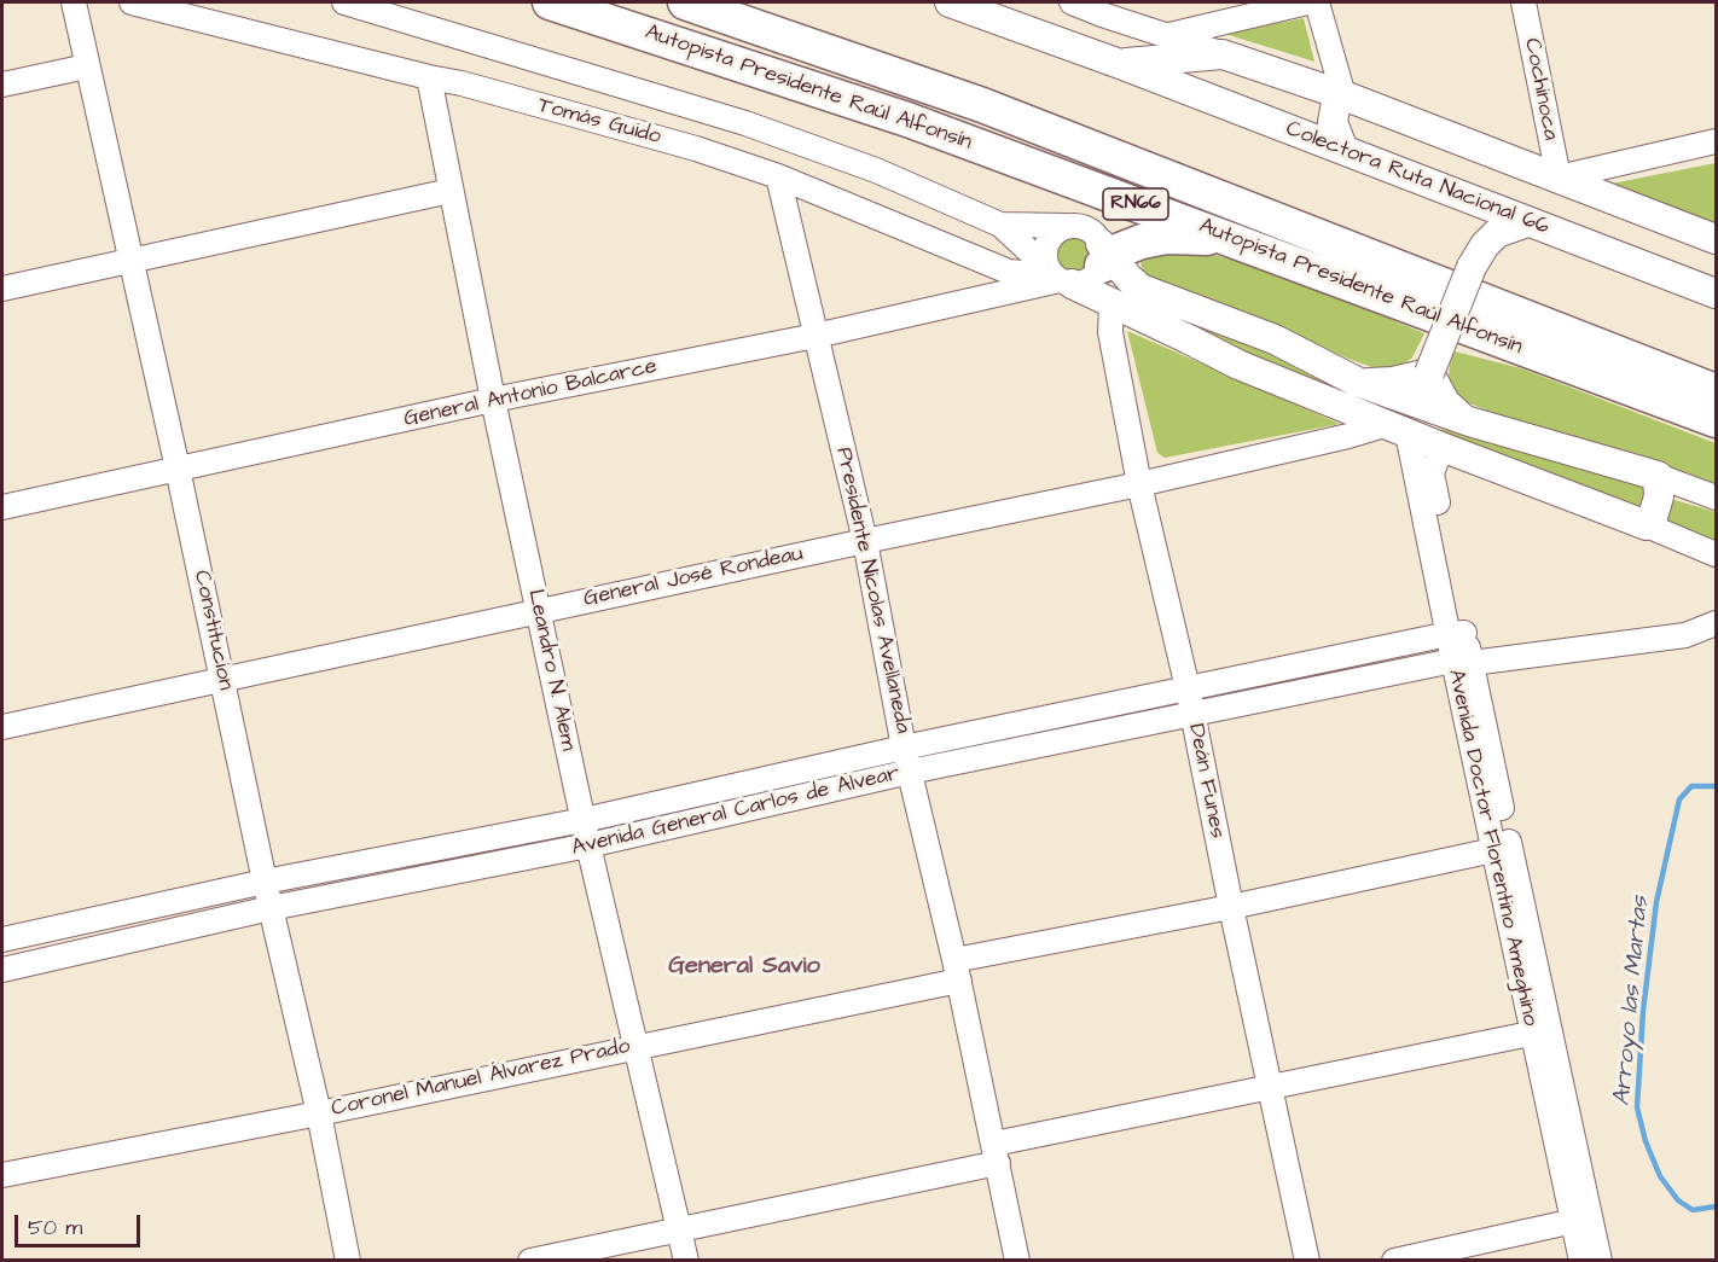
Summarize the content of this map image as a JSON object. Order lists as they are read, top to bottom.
{
  "streets": {
    "highway": ["Autopista Presidente Raúl Alfonsín", "RN66"],
    "main road": ["Colectora Ruta Nacional 66"],
    "street": [
      "Cochinoca",
      "Tomás Guido",
      "General Antonio Balcarce",
      "General José Rondeau",
      "Presidente Nicolas Avellaneda",
      "Constitucion",
      "Leandro N. Alem",
      "Deán Funes",
      "Avenida General Carlos de Alvear",
      "Avenida Doctor Florentino Ameghino",
      "Coronel Manuel Álvarez Prado"
    ]
  },
  "crossings": [
    ["Cochinoca", "Colectora Ruta Nacional 66"],
    ["Tomás Guido", "General Antonio Balcarce"],
    ["Tomás Guido", "Presidente Nicolas Avellaneda"],
    ["Tomás Guido", "Leandro N. Alem"],
    ["General Antonio Balcarce", "Presidente Nicolas Avellaneda"],
    ["General Antonio Balcarce", "Constitucion"],
    ["General Antonio Balcarce", "Leandro N. Alem"],
    ["General José Rondeau", "Presidente Nicolas Avellaneda"],
    ["General José Rondeau", "Constitucion"],
    ["General José Rondeau", "Leandro N. Alem"],
    ["General José Rondeau", "Deán Funes"],
    ["General José Rondeau", "Avenida Doctor Florentino Ameghino"],
    ["Presidente Nicolas Avellaneda", "Avenida General Carlos de Alvear"],
    ["Presidente Nicolas Avellaneda", "Coronel Manuel Álvarez Prado"],
    ["Constitucion", "Avenida General Carlos de Alvear"],
    ["Constitucion", "Coronel Manuel Álvarez Prado"],
    ["Leandro N. Alem", "Avenida General Carlos de Alvear"],
    ["Leandro N. Alem", "Coronel Manuel Álvarez Prado"],
    ["Deán Funes", "Avenida General Carlos de Alvear"],
    ["Deán Funes", "Coronel Manuel Álvarez Prado"],
    ["Avenida General Carlos de Alvear", "Avenida Doctor Florentino Ameghino"],
    ["Avenida Doctor Florentino Ameghino", "Coronel Manuel Álvarez Prado"]
  ],
  "districts": ["General Savio"],
  "water": ["Arroyo las Martas"],
  "scale_bar": "50 m"
}
